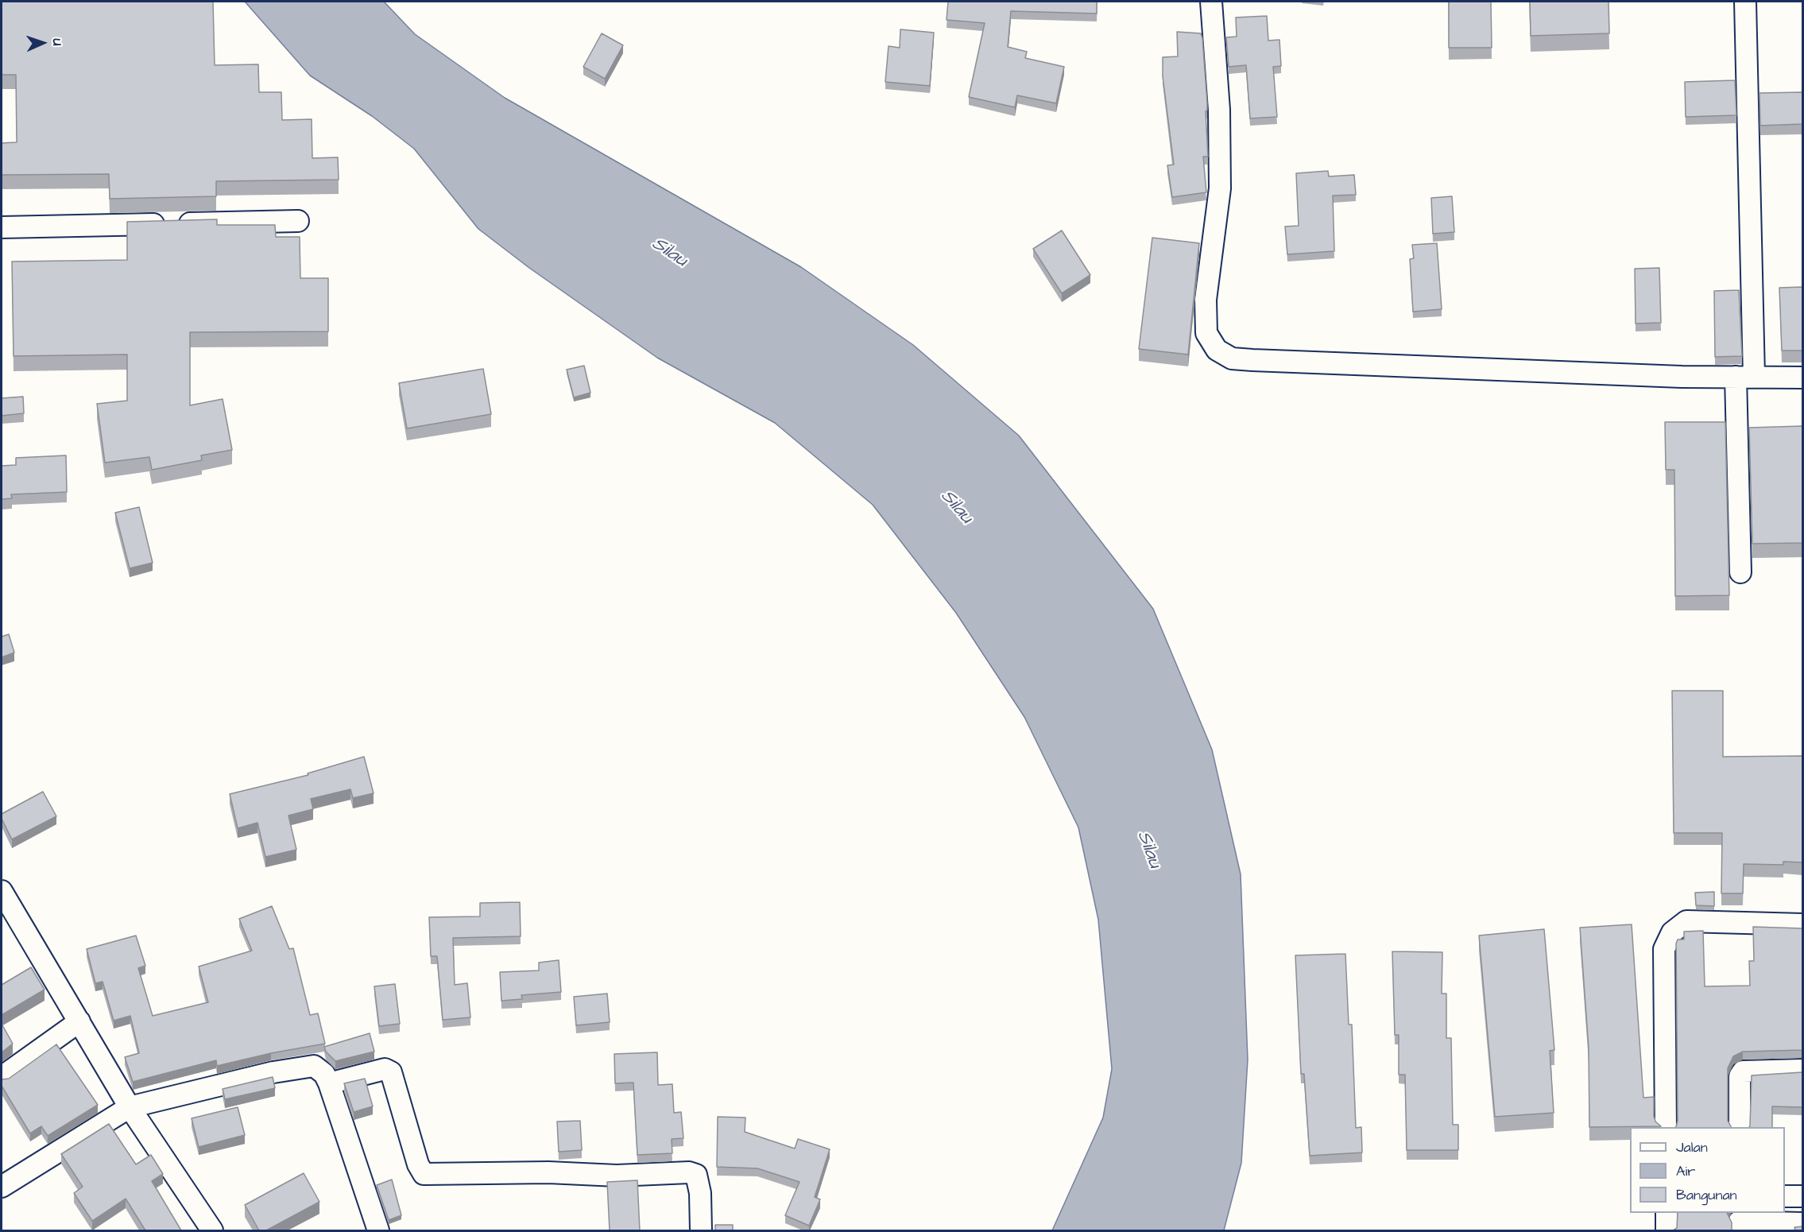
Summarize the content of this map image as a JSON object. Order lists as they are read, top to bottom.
{
  "water": ["Silau"],
  "legend": ["Jalan", "Air", "Bangunan"],
  "north": "right"
}
